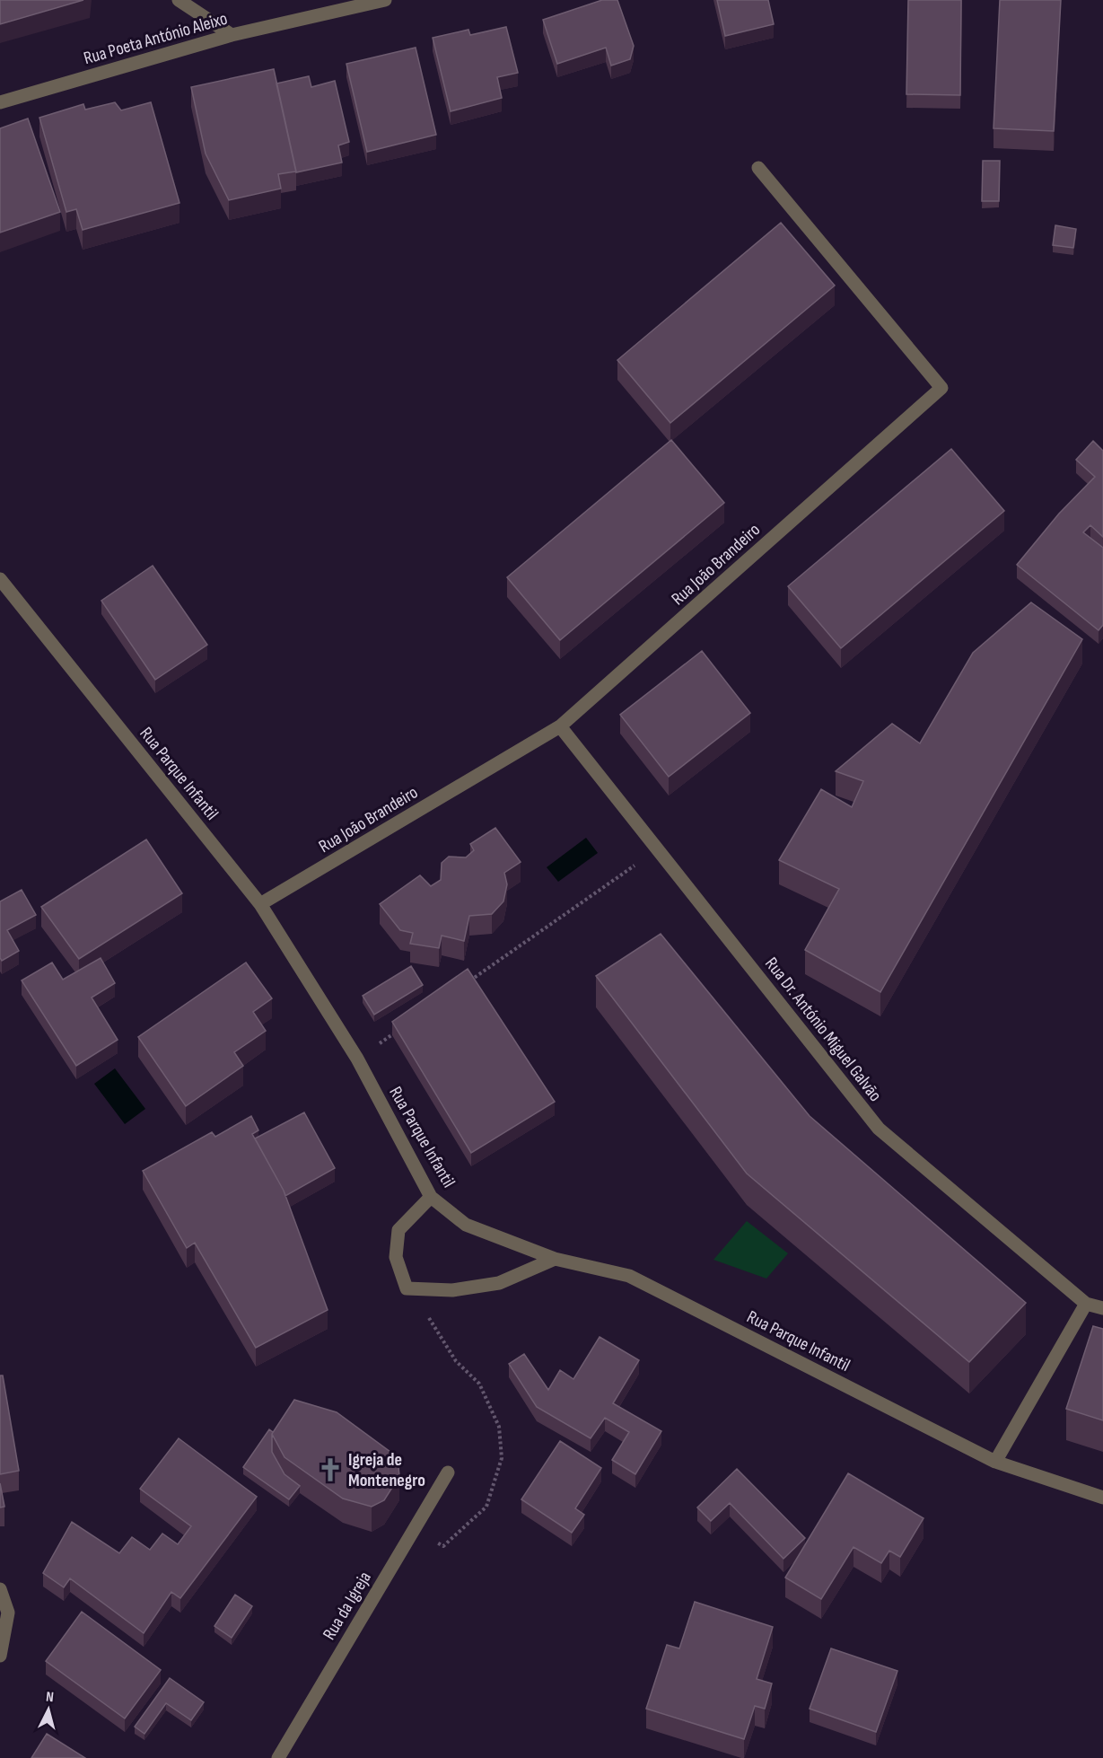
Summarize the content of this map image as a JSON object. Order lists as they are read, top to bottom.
{
  "streets": {
    "street": [
      "Rua Poeta António Aleixo",
      "Rua João Brandeiro",
      "Rua Parque Infantil",
      "Rua Dr. António Miguel Galvão",
      "Rua da Igreja"
    ]
  },
  "crossings": [
    ["Rua João Brandeiro", "Rua Parque Infantil"],
    ["Rua João Brandeiro", "Rua Dr. António Miguel Galvão"]
  ],
  "places": {
    "church": ["Igreja de Montenegro"]
  },
  "north": "top"
}
